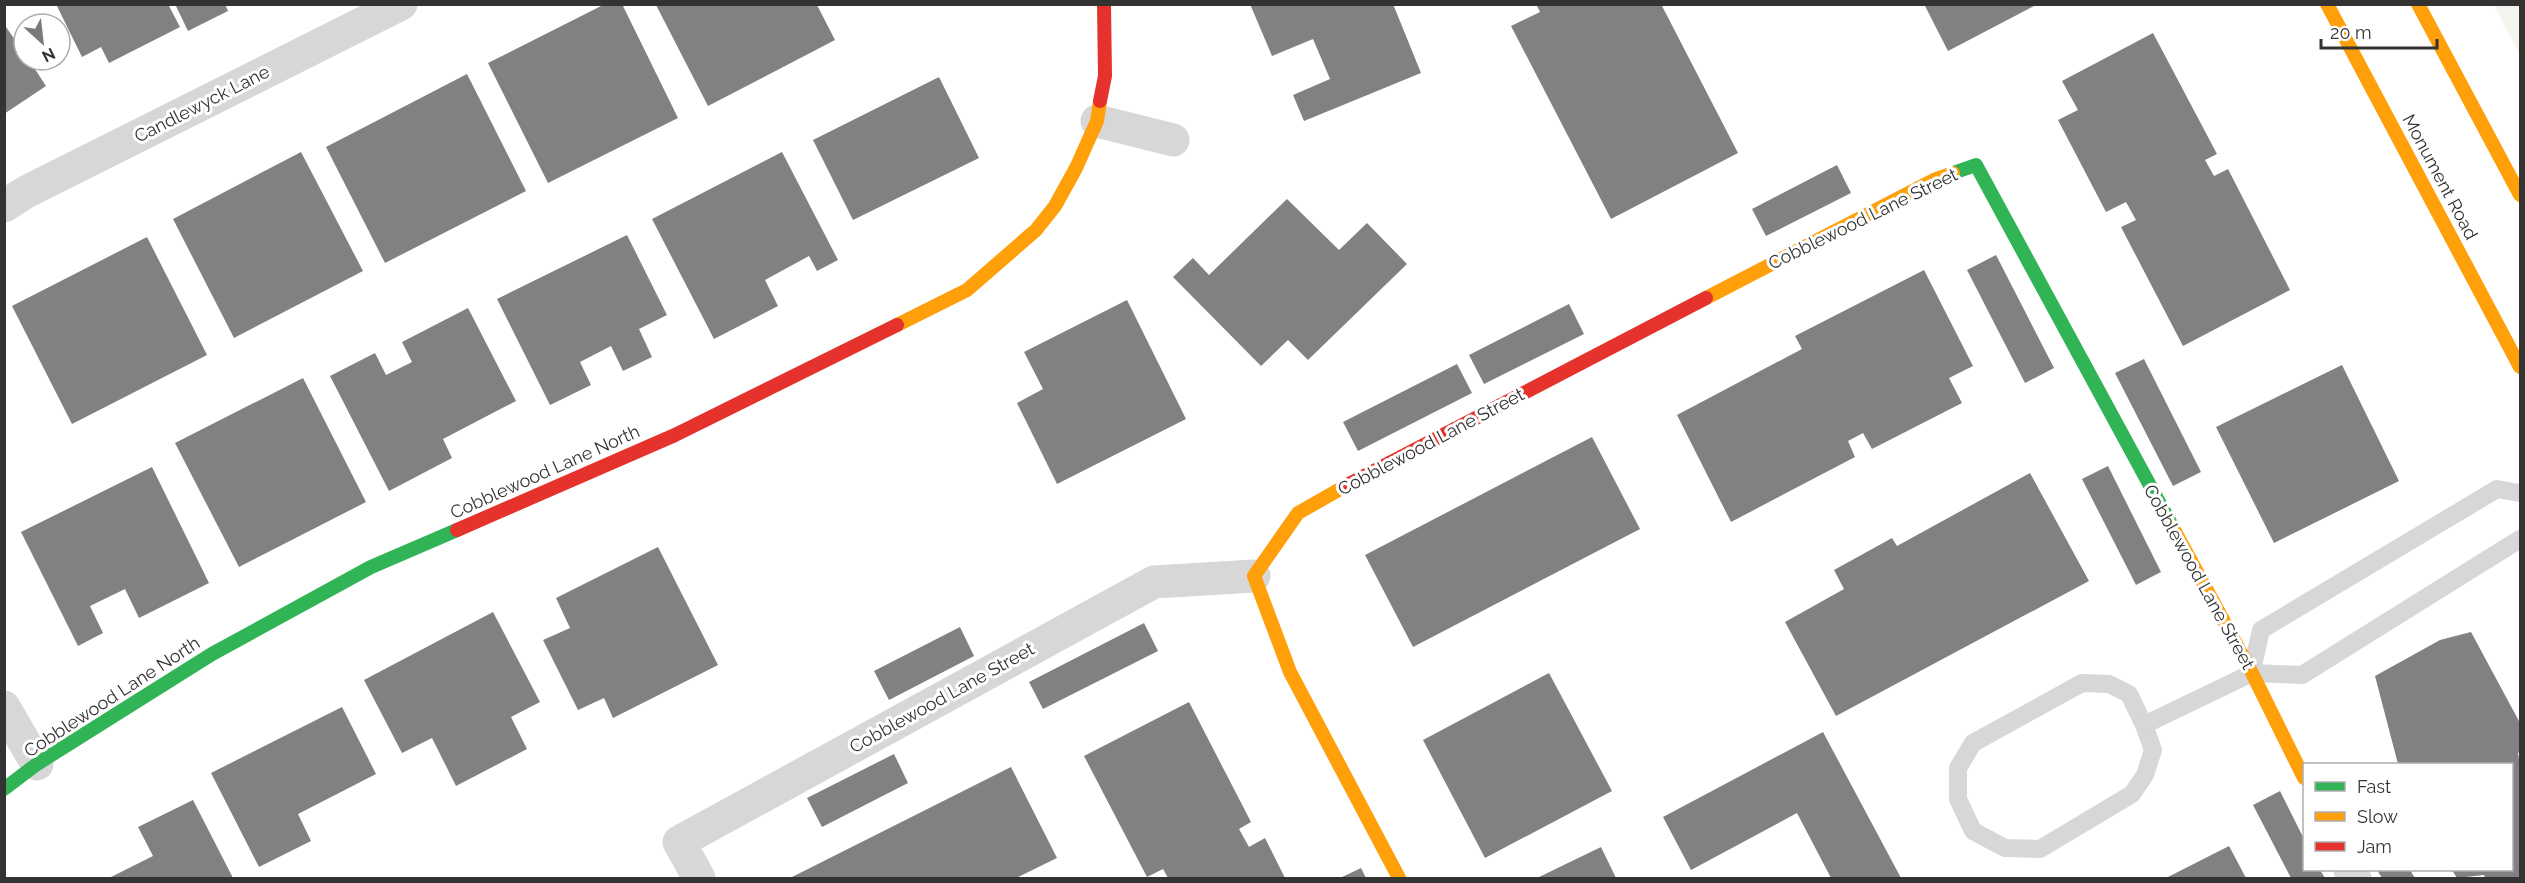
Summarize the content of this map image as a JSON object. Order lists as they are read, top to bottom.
{
  "streets": {
    "street": [
      "Candlewyck Lane",
      "Monument Road",
      "Cobblewood Lane Street",
      "Cobblewood Lane North"
    ]
  },
  "legend": ["Fast", "Slow", "Jam"],
  "scale_bar": "20 m",
  "north": "bottom right"
}
